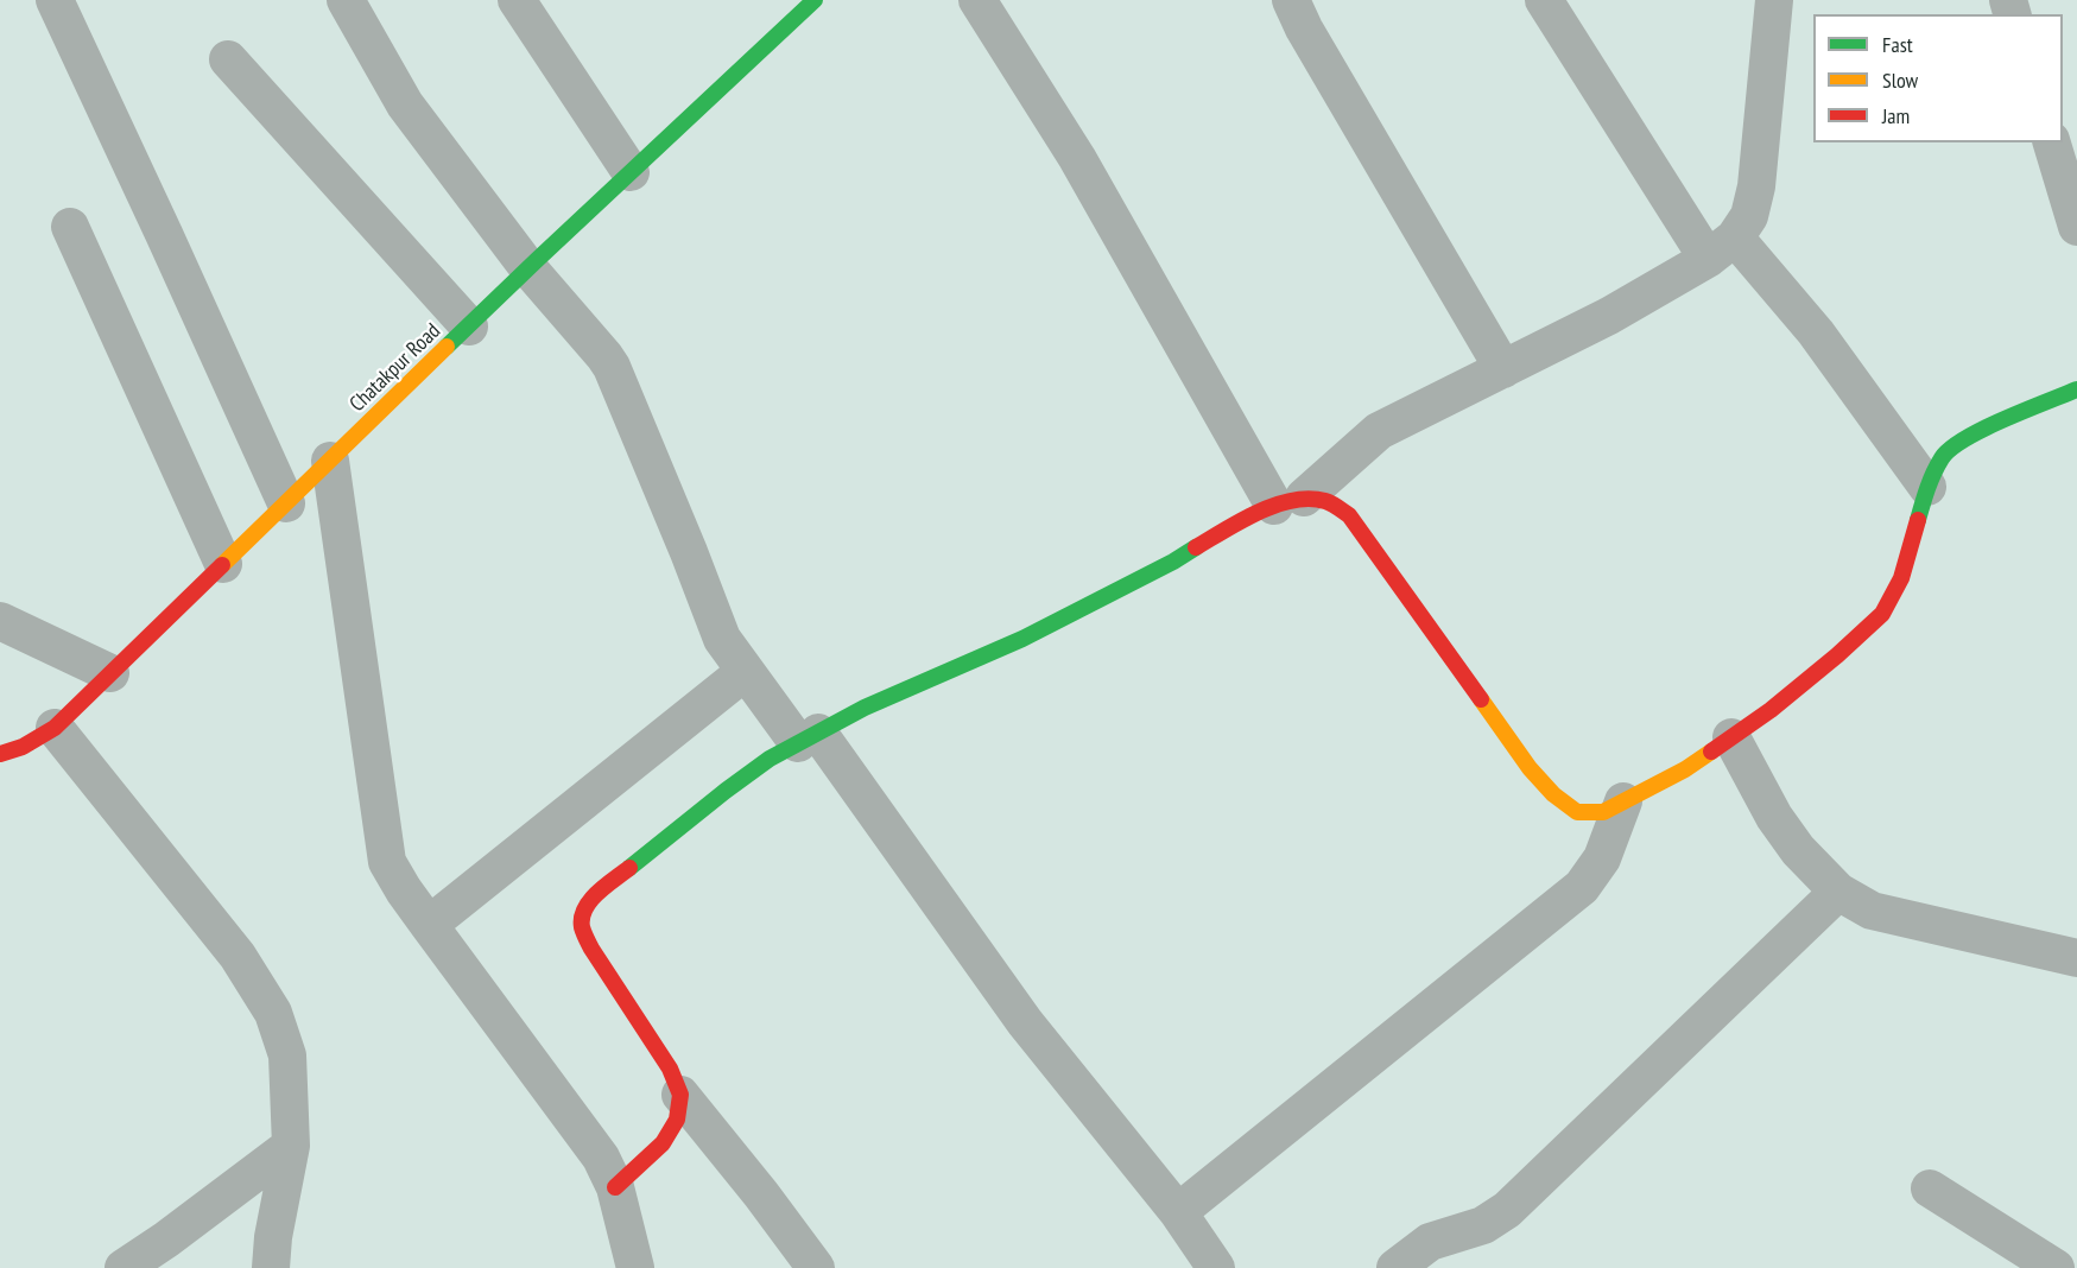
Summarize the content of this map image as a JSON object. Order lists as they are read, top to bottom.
{
  "streets": {
    "street": ["Chatakpur Road"]
  },
  "legend": ["Fast", "Slow", "Jam"]
}
